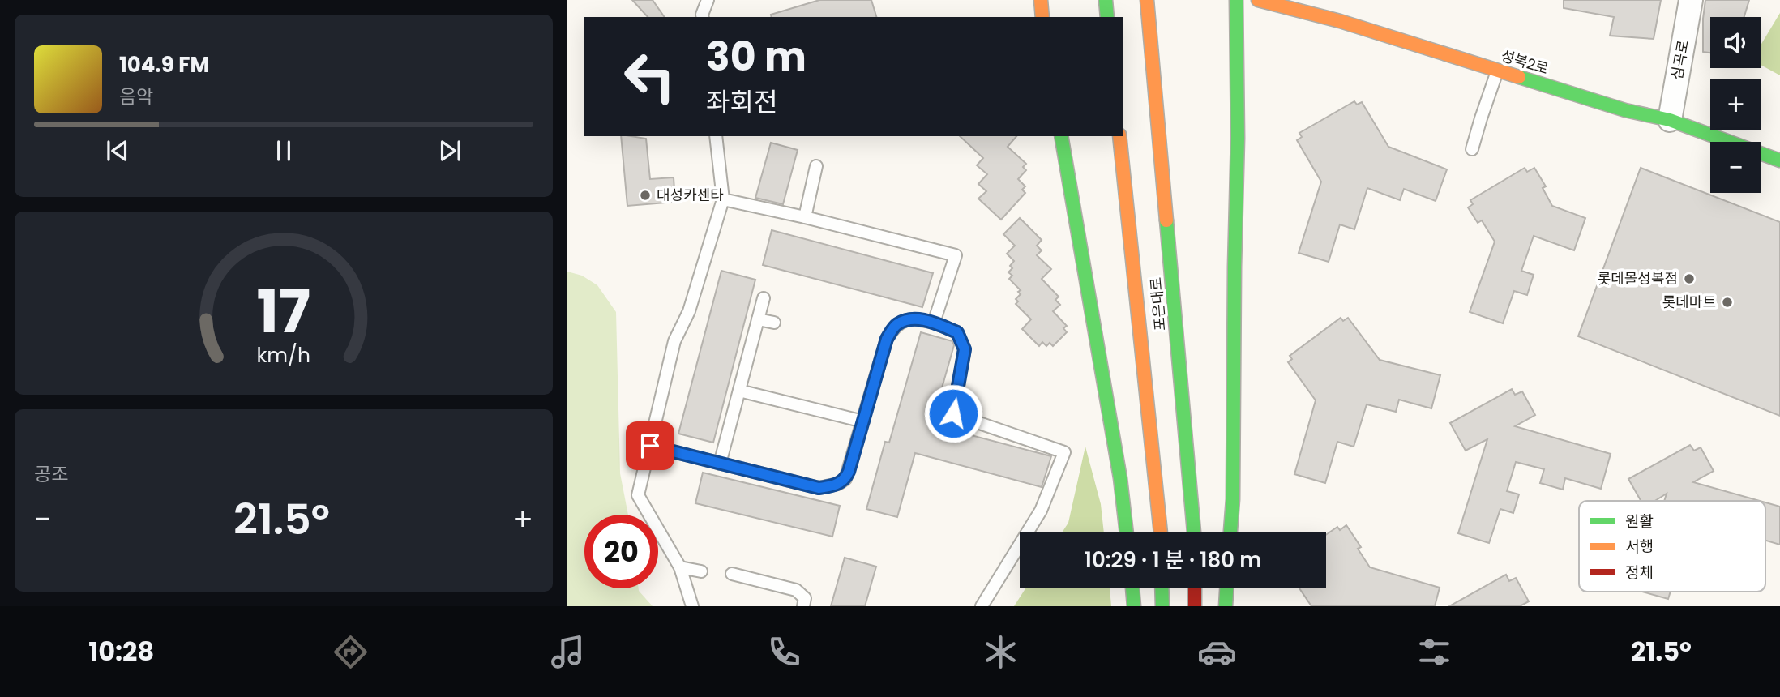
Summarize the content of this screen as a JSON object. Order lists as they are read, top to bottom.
{
  "streets": {
    "main road": ["성복2로", "포은대로"],
    "street": ["심곡로"]
  },
  "crossings": [
    ["심곡로", "성복2로"]
  ],
  "places": ["대성카센타", "롯데몰성복점", "롯데마트"],
  "legend": ["원활", "서행", "정체"],
  "page": {
    "map_buttons": ["+", "−"],
    "turn": ["30 m", "좌회전"],
    "song": ["104.9 FM", "음악"],
    "tile": "공조",
    "heat": ["−", "21.5°", "+"],
    "limit": "20",
    "trip": "10:29 · 1 분 · 180 m",
    "tabs": ["10:28", "21.5°"],
    "gauge": ["17", "km/h"]
  }
}
